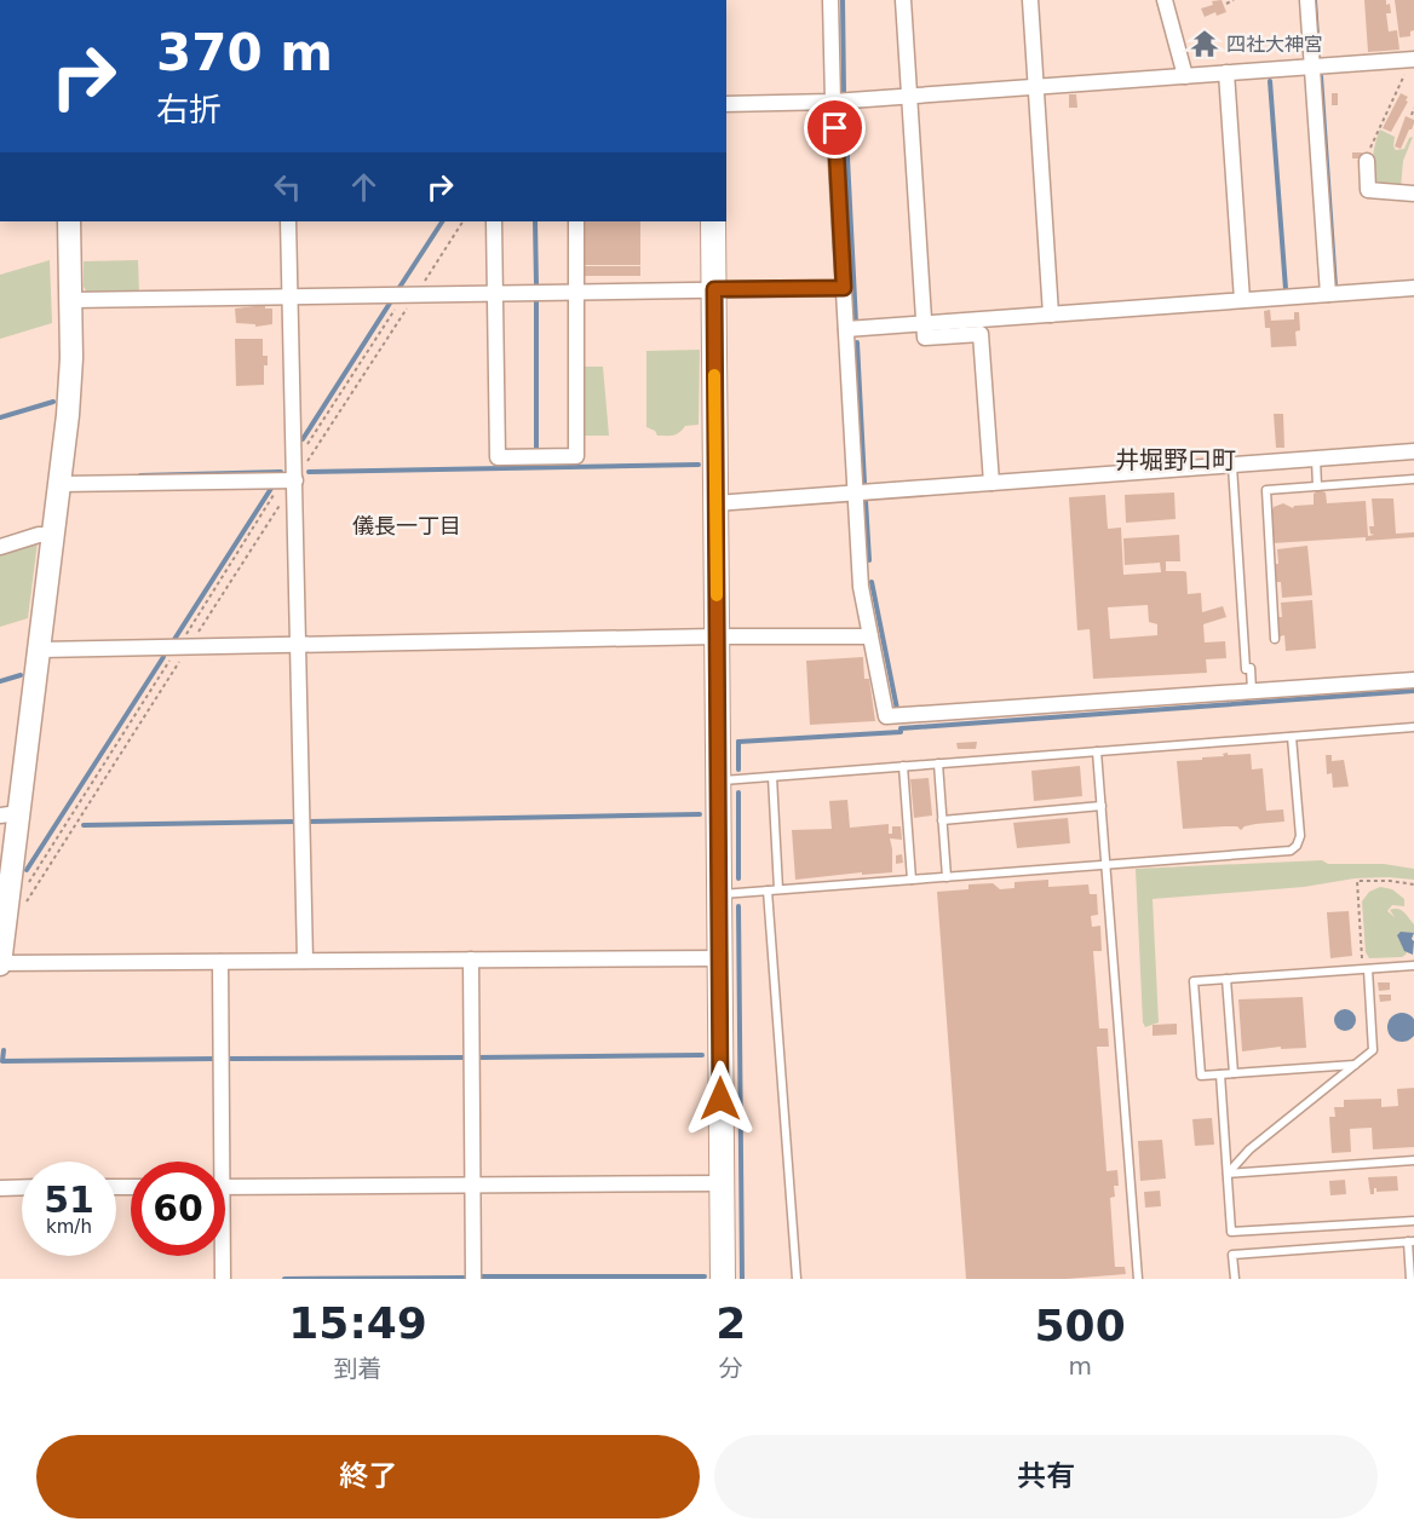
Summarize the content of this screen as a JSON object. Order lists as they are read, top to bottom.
{
  "districts": ["井堀野口町", "儀長一丁目"],
  "places": {
    "temple": ["四社大神宮"]
  },
  "page": {
    "turn": ["370 m", "右折"],
    "speed": "51 km/h",
    "limit": "60",
    "eta": [
      "15:49",
      "到着",
      "2",
      "分",
      "500",
      "m"
    ],
    "buttons": ["終了", "共有"]
  }
}
